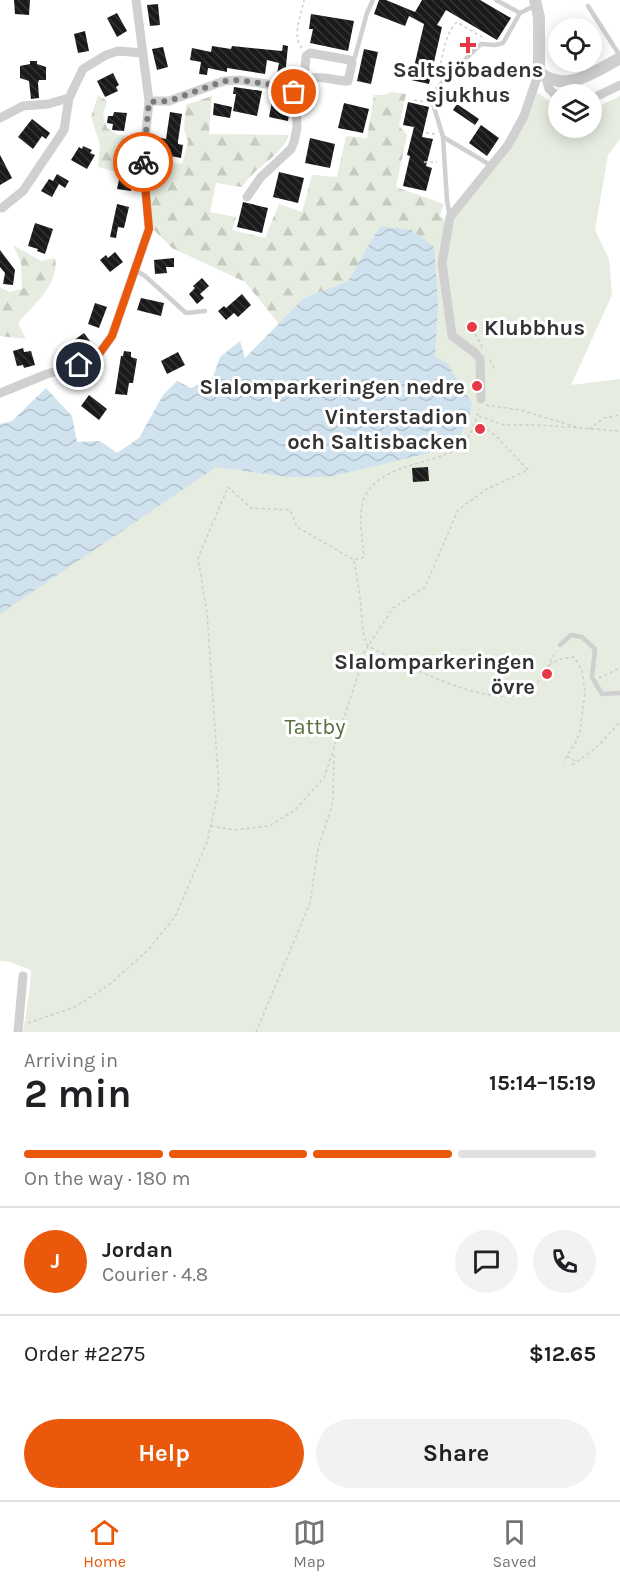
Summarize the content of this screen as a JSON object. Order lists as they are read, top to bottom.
{
  "parks": ["Tattby"],
  "places": {
    "health": ["Saltsjöbadens sjukhus"],
    "other": [
      "Klubbhus",
      "Slalomparkeringen nedre",
      "Vinterstadion och Saltisbacken",
      "Slalomparkeringen övre"
    ]
  },
  "page": {
    "heading": ["2 min", "Arriving in", "15:14–15:19"],
    "panel": [
      "Jordan",
      "Courier · 4.8",
      "Order #2275",
      "$12.65"
    ],
    "bar": "On the way · 180 m",
    "round": "J",
    "buttons": ["Help", "Share"],
    "tabs": ["Home", "Map", "Saved"]
  }
}
